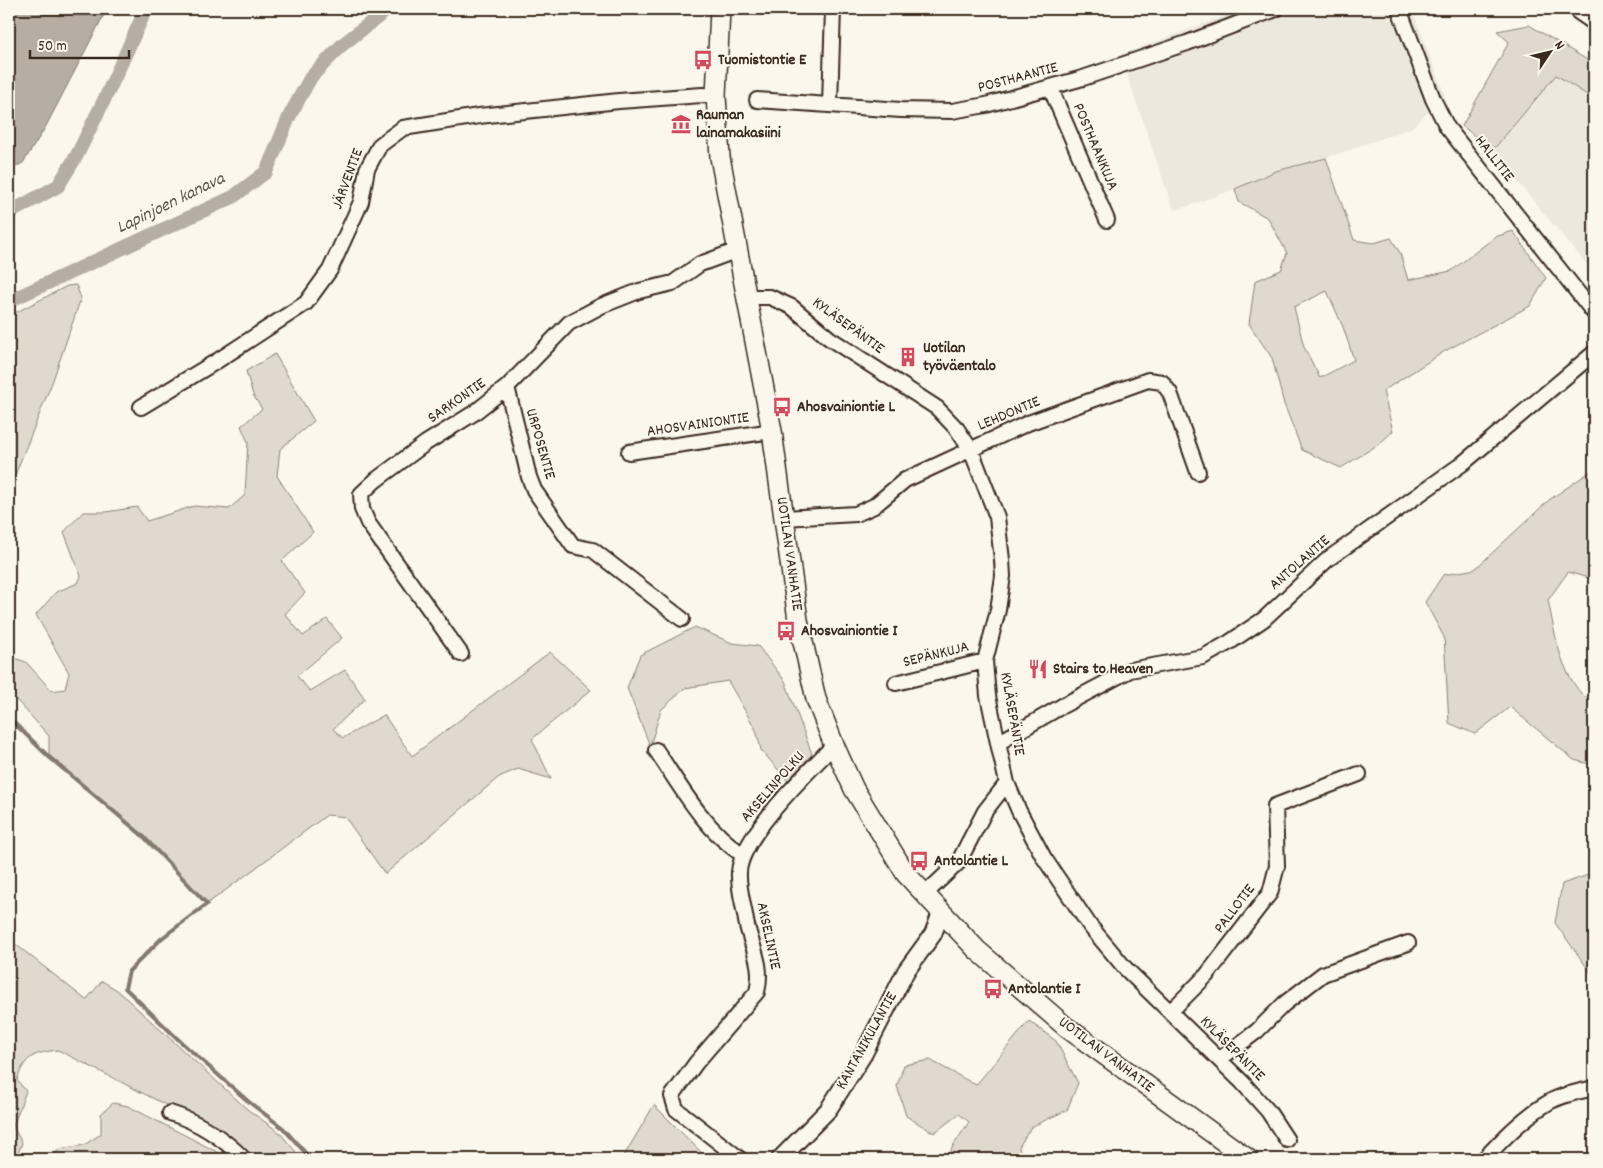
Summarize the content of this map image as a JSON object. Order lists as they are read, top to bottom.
{
  "streets": {
    "main road": ["UOTILAN VANHATIE"],
    "street": [
      "POSTHAANTIE",
      "POSTHAANKUJA",
      "HALLITIE",
      "JÄRVENTIE",
      "KYLÄSEPÄNTIE",
      "SARKONTIE",
      "LEHDONTIE",
      "AHOSVAINIONTIE",
      "URPOSENTIE",
      "ANTOLANTIE",
      "SEPÄNKUJA",
      "AKSELINPOLKU",
      "PALLOTIE",
      "AKSELINTIE",
      "KANTANIKULANTIE"
    ]
  },
  "crossings": [
    ["POSTHAANTIE", "POSTHAANKUJA"],
    ["JÄRVENTIE", "UOTILAN VANHATIE"],
    ["KYLÄSEPÄNTIE", "LEHDONTIE"],
    ["KYLÄSEPÄNTIE", "UOTILAN VANHATIE"],
    ["KYLÄSEPÄNTIE", "ANTOLANTIE"],
    ["KYLÄSEPÄNTIE", "SEPÄNKUJA"],
    ["KYLÄSEPÄNTIE", "PALLOTIE"],
    ["SARKONTIE", "URPOSENTIE"],
    ["SARKONTIE", "UOTILAN VANHATIE"],
    ["LEHDONTIE", "UOTILAN VANHATIE"],
    ["AHOSVAINIONTIE", "UOTILAN VANHATIE"],
    ["UOTILAN VANHATIE", "AKSELINPOLKU"],
    ["UOTILAN VANHATIE", "KANTANIKULANTIE"],
    ["AKSELINPOLKU", "AKSELINTIE"]
  ],
  "water": ["Lapinjoen kanava"],
  "places": {
    "bus stop": [
      "Tuomistontie E",
      "Ahosvainiontie L",
      "Ahosvainiontie I",
      "Antolantie L",
      "Antolantie I"
    ],
    "museum": ["Rauman lainamakasiini"],
    "building": ["Uotilan työväentalo"],
    "restaurant": ["Stairs to Heaven"]
  },
  "scale_bar": "50 m",
  "north": "top right"
}
